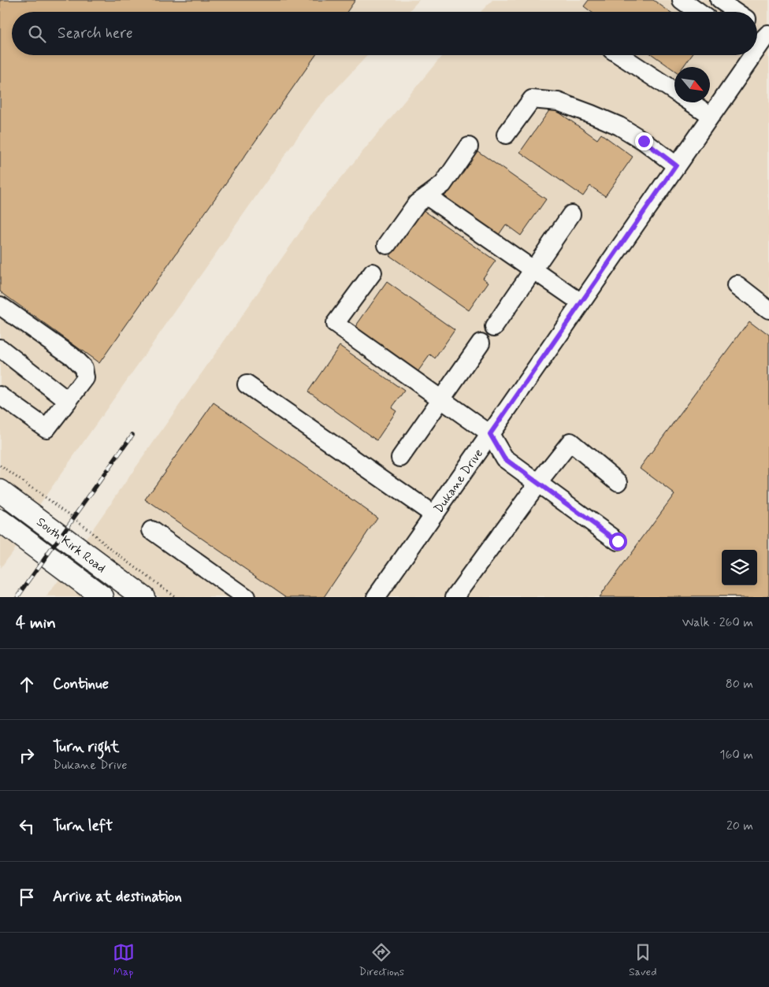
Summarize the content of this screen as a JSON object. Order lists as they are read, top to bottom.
{
  "streets": {
    "main road": ["South Kirk Road"],
    "street": ["Dukane Drive"]
  },
  "north": "bottom right",
  "page": {
    "search": "Search here",
    "heading": ["4 min", "Walk · 260 m"],
    "list": [
      ["Continue", "80 m"],
      ["Turn right", "Dukane Drive", "160 m"],
      ["Turn left", "20 m"],
      "Arrive at destination"
    ],
    "nav": ["Map", "Directions", "Saved"]
  }
}
